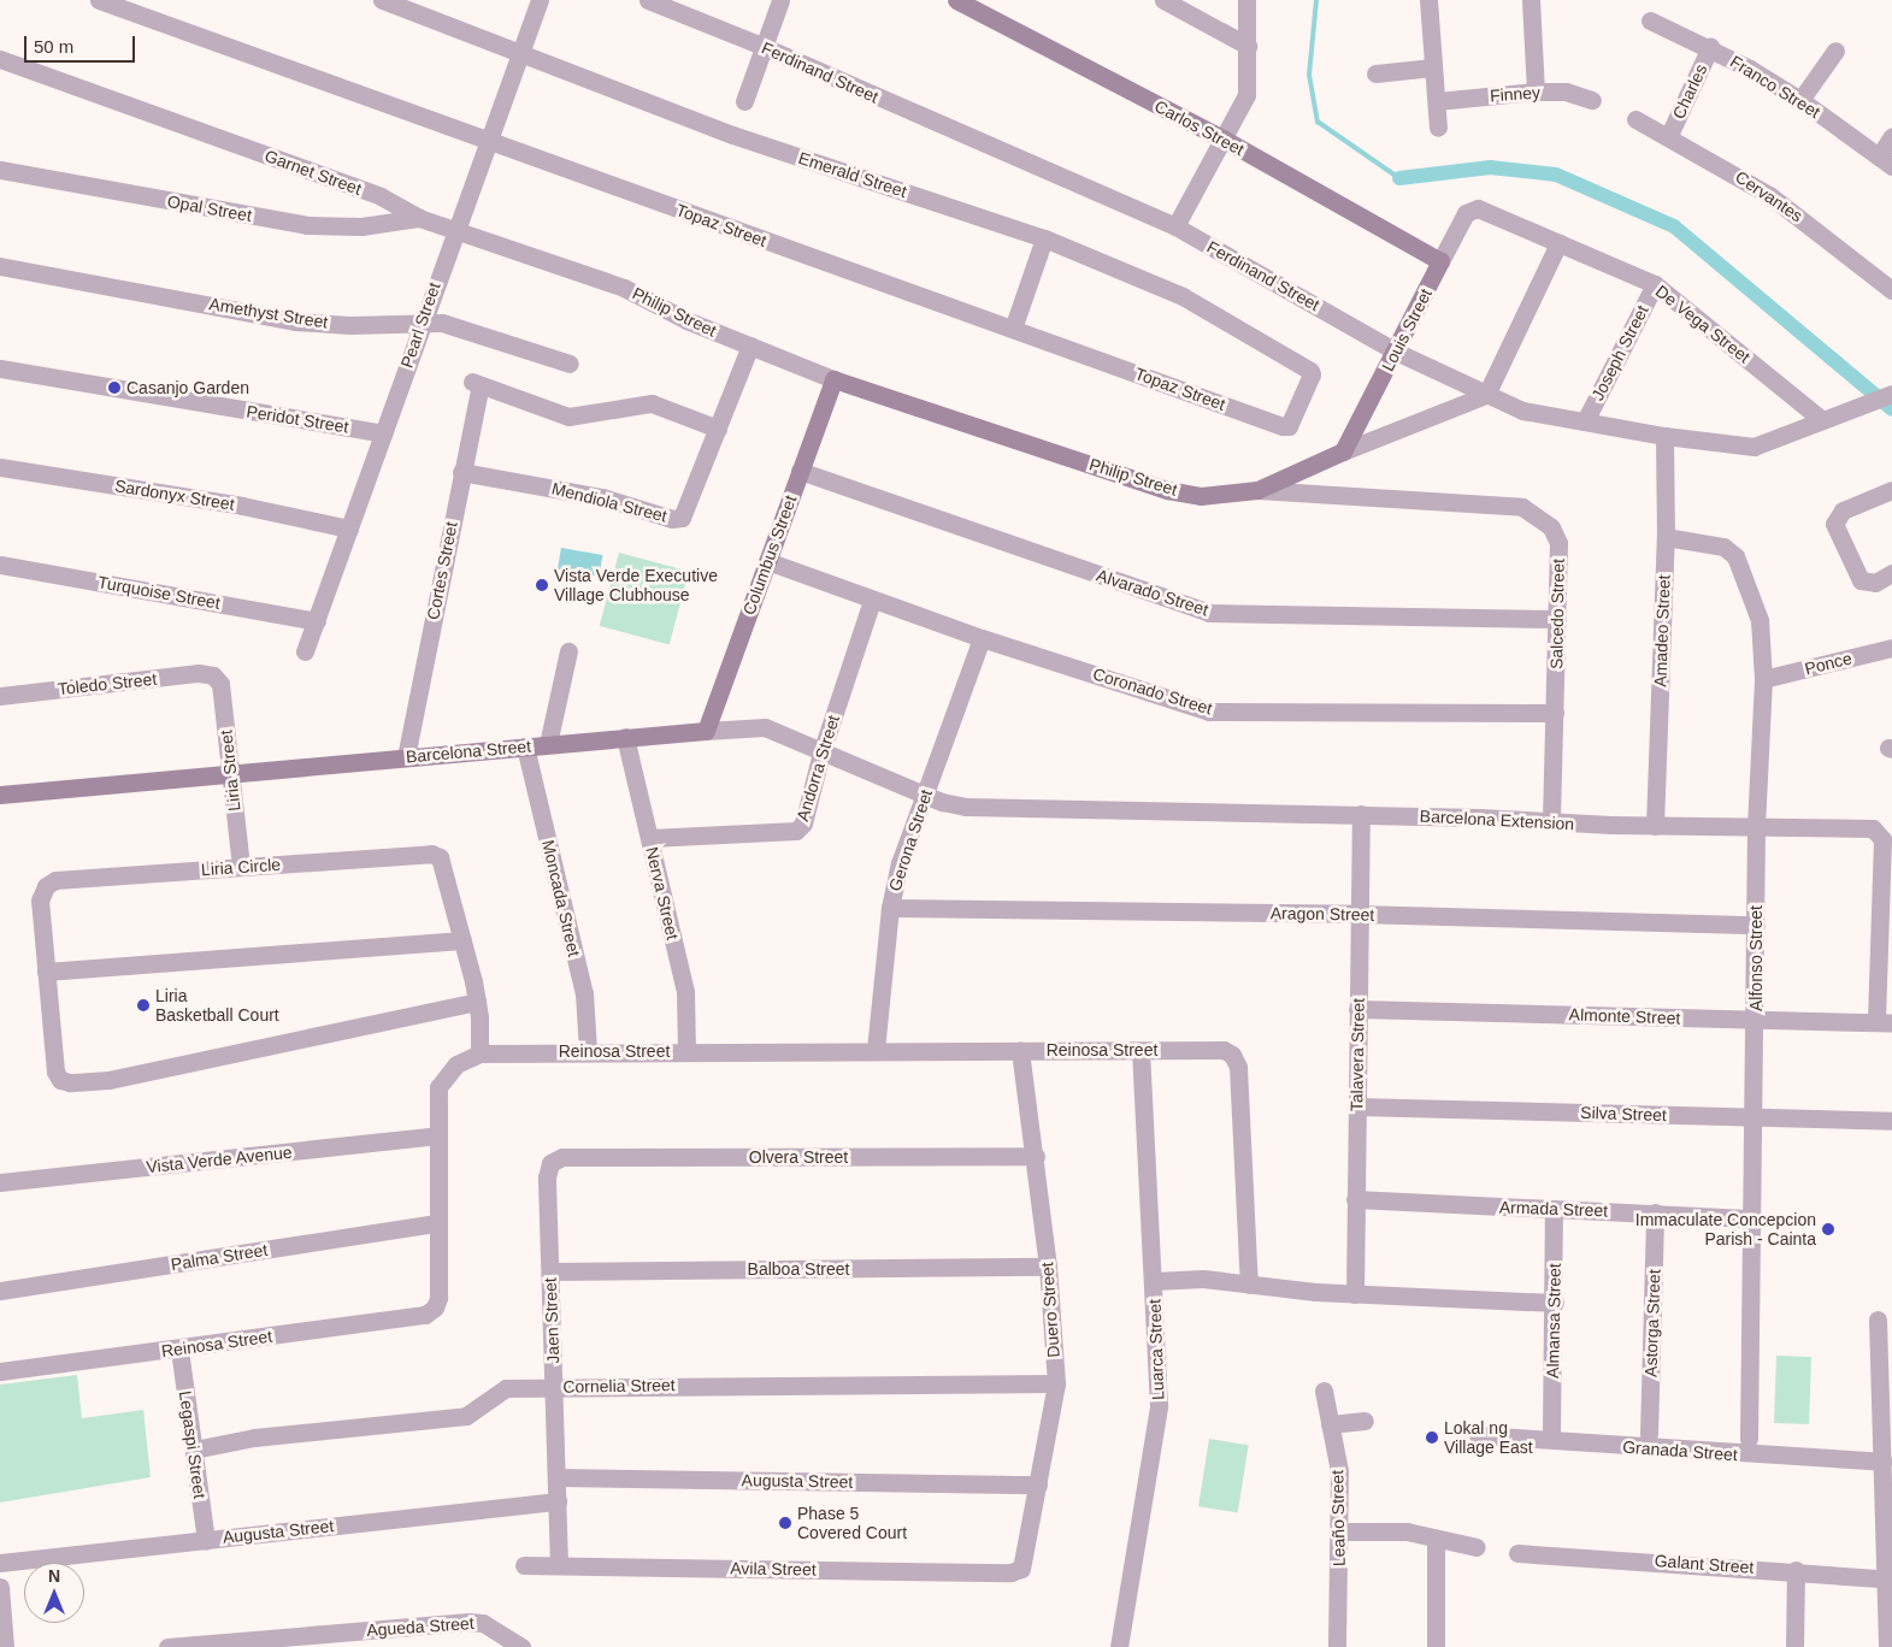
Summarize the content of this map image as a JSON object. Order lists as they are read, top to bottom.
{
  "streets": {
    "street": [
      "Ferdinand Street",
      "Franco Street",
      "Charles",
      "Finney",
      "Carlos Street",
      "Garnet Street",
      "Emerald Street",
      "Cervantes",
      "Opal Street",
      "Topaz Street",
      "Philip Street",
      "Amethyst Street",
      "De Vega Street",
      "Pearl Street",
      "Louis Street",
      "Joseph Street",
      "Peridot Street",
      "Sardonyx Street",
      "Mendiola Street",
      "Columbus Street",
      "Cortes Street",
      "Turquoise Street",
      "Alvarado Street",
      "Salcedo Street",
      "Amadeo Street",
      "Ponce",
      "Toledo Street",
      "Coronado Street",
      "Barcelona Street",
      "Andorra Street",
      "Liria Street",
      "Barcelona Extension",
      "Gerona Street",
      "Liria Circle",
      "Nerva Street",
      "Moncada Street",
      "Aragon Street",
      "Alfonso Street",
      "Almonte Street",
      "Reinosa Street",
      "Talavera Street",
      "Silva Street",
      "Olvera Street",
      "Vista Verde Avenue",
      "Armada Street",
      "Palma Street",
      "Balboa Street",
      "Duero Street",
      "Jaen Street",
      "Almansa Street",
      "Astorga Street",
      "Luarca Street",
      "Cornelia Street",
      "Legaspi Street",
      "Granada Street",
      "Augusta Street",
      "Leaño Street",
      "Galant Street",
      "Avila Street",
      "Agueda Street"
    ]
  },
  "crossings": [
    ["Ferdinand Street", "Philip Street"],
    ["Ferdinand Street", "De Vega Street"],
    ["Ferdinand Street", "Louis Street"],
    ["Ferdinand Street", "Joseph Street"],
    ["Ferdinand Street", "Amadeo Street"],
    ["Franco Street", "Charles"],
    ["Charles", "Cervantes"],
    ["Carlos Street", "Louis Street"],
    ["Garnet Street", "Opal Street"],
    ["Garnet Street", "Philip Street"],
    ["Garnet Street", "Pearl Street"],
    ["Emerald Street", "Topaz Street"],
    ["Emerald Street", "Pearl Street"],
    ["Topaz Street", "Pearl Street"],
    ["Philip Street", "Louis Street"],
    ["Philip Street", "Mendiola Street"],
    ["Philip Street", "Columbus Street"],
    ["Philip Street", "Salcedo Street"],
    ["Amethyst Street", "Pearl Street"],
    ["De Vega Street", "Louis Street"],
    ["De Vega Street", "Joseph Street"],
    ["Pearl Street", "Peridot Street"],
    ["Pearl Street", "Sardonyx Street"],
    ["Pearl Street", "Turquoise Street"],
    ["Mendiola Street", "Cortes Street"],
    ["Columbus Street", "Alvarado Street"],
    ["Columbus Street", "Coronado Street"],
    ["Columbus Street", "Barcelona Street"],
    ["Cortes Street", "Barcelona Street"],
    ["Alvarado Street", "Salcedo Street"],
    ["Salcedo Street", "Coronado Street"],
    ["Salcedo Street", "Barcelona Extension"],
    ["Amadeo Street", "Barcelona Extension"],
    ["Amadeo Street", "Alfonso Street"],
    ["Ponce", "Alfonso Street"],
    ["Toledo Street", "Liria Street"],
    ["Coronado Street", "Andorra Street"],
    ["Coronado Street", "Gerona Street"],
    ["Barcelona Street", "Andorra Street"],
    ["Barcelona Street", "Liria Street"],
    ["Barcelona Street", "Barcelona Extension"],
    ["Barcelona Street", "Gerona Street"],
    ["Barcelona Street", "Nerva Street"],
    ["Barcelona Street", "Moncada Street"],
    ["Andorra Street", "Nerva Street"],
    ["Liria Street", "Liria Circle"],
    ["Barcelona Extension", "Gerona Street"],
    ["Barcelona Extension", "Alfonso Street"],
    ["Barcelona Extension", "Almonte Street"],
    ["Barcelona Extension", "Talavera Street"],
    ["Gerona Street", "Aragon Street"],
    ["Gerona Street", "Reinosa Street"],
    ["Liria Circle", "Reinosa Street"],
    ["Nerva Street", "Reinosa Street"],
    ["Moncada Street", "Reinosa Street"],
    ["Aragon Street", "Alfonso Street"],
    ["Aragon Street", "Talavera Street"],
    ["Alfonso Street", "Almonte Street"],
    ["Alfonso Street", "Silva Street"],
    ["Alfonso Street", "Armada Street"],
    ["Almonte Street", "Talavera Street"],
    ["Reinosa Street", "Vista Verde Avenue"],
    ["Reinosa Street", "Palma Street"],
    ["Reinosa Street", "Duero Street"],
    ["Reinosa Street", "Luarca Street"],
    ["Reinosa Street", "Legaspi Street"],
    ["Talavera Street", "Silva Street"],
    ["Talavera Street", "Armada Street"],
    ["Olvera Street", "Duero Street"],
    ["Olvera Street", "Jaen Street"],
    ["Armada Street", "Almansa Street"],
    ["Armada Street", "Astorga Street"],
    ["Balboa Street", "Duero Street"],
    ["Balboa Street", "Jaen Street"],
    ["Duero Street", "Cornelia Street"],
    ["Duero Street", "Augusta Street"],
    ["Duero Street", "Avila Street"],
    ["Jaen Street", "Cornelia Street"],
    ["Jaen Street", "Augusta Street"],
    ["Jaen Street", "Avila Street"],
    ["Cornelia Street", "Legaspi Street"],
    ["Legaspi Street", "Augusta Street"]
  ],
  "places": [
    "Casanjo Garden",
    "Vista Verde Executive Village Clubhouse",
    "Liria Basketball Court",
    "Immaculate Concepcion Parish - Cainta",
    "Lokal ng Village East",
    "Phase 5 Covered Court"
  ],
  "scale_bar": "50 m",
  "north": "top"
}
